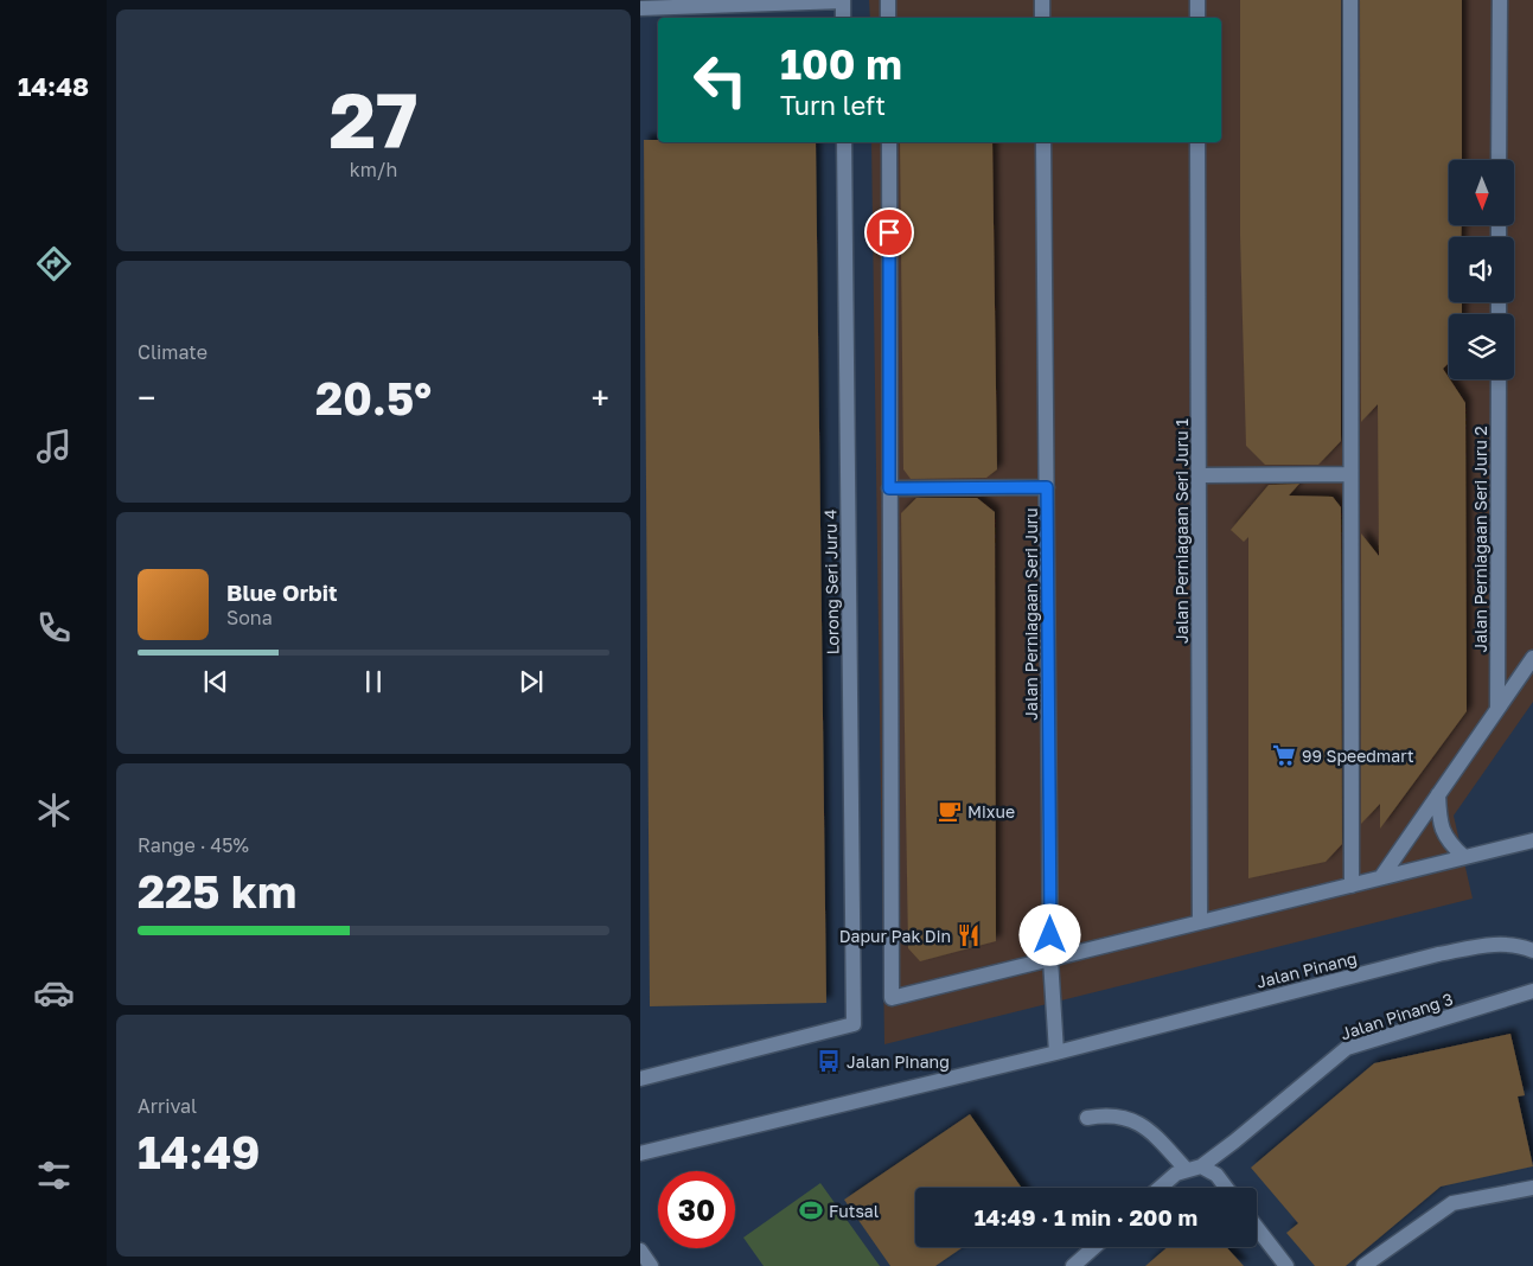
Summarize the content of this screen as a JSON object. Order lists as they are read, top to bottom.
{
  "streets": {
    "street": [
      "Jalan Perniagaan Seri Juru 1",
      "Jalan Perniagaan Seri Juru 2",
      "Lorong Seri Juru 4",
      "Jalan Perniagaan Seri Juru",
      "Jalan Pinang",
      "Jalan Pinang 3"
    ]
  },
  "crossings": [
    ["Jalan Perniagaan Seri Juru", "Jalan Pinang"]
  ],
  "places": {
    "supermarket": ["99 Speedmart"],
    "cafe": ["Mixue"],
    "restaurant": ["Dapur Pak Din"],
    "bus stop": ["Jalan Pinang"],
    "sports": ["Futsal"]
  },
  "north": "bottom",
  "page": {
    "tabs": "14:48",
    "tile": [
      ["27", "km/h"],
      "Climate",
      ["Range · 45%", "225 km"],
      ["Arrival", "14:49"]
    ],
    "turn": ["100 m", "Turn left"],
    "heat": ["−", "20.5°", "+"],
    "song": ["Blue Orbit", "Sona"],
    "limit": "30",
    "trip": "14:49 · 1 min · 200 m"
  }
}
